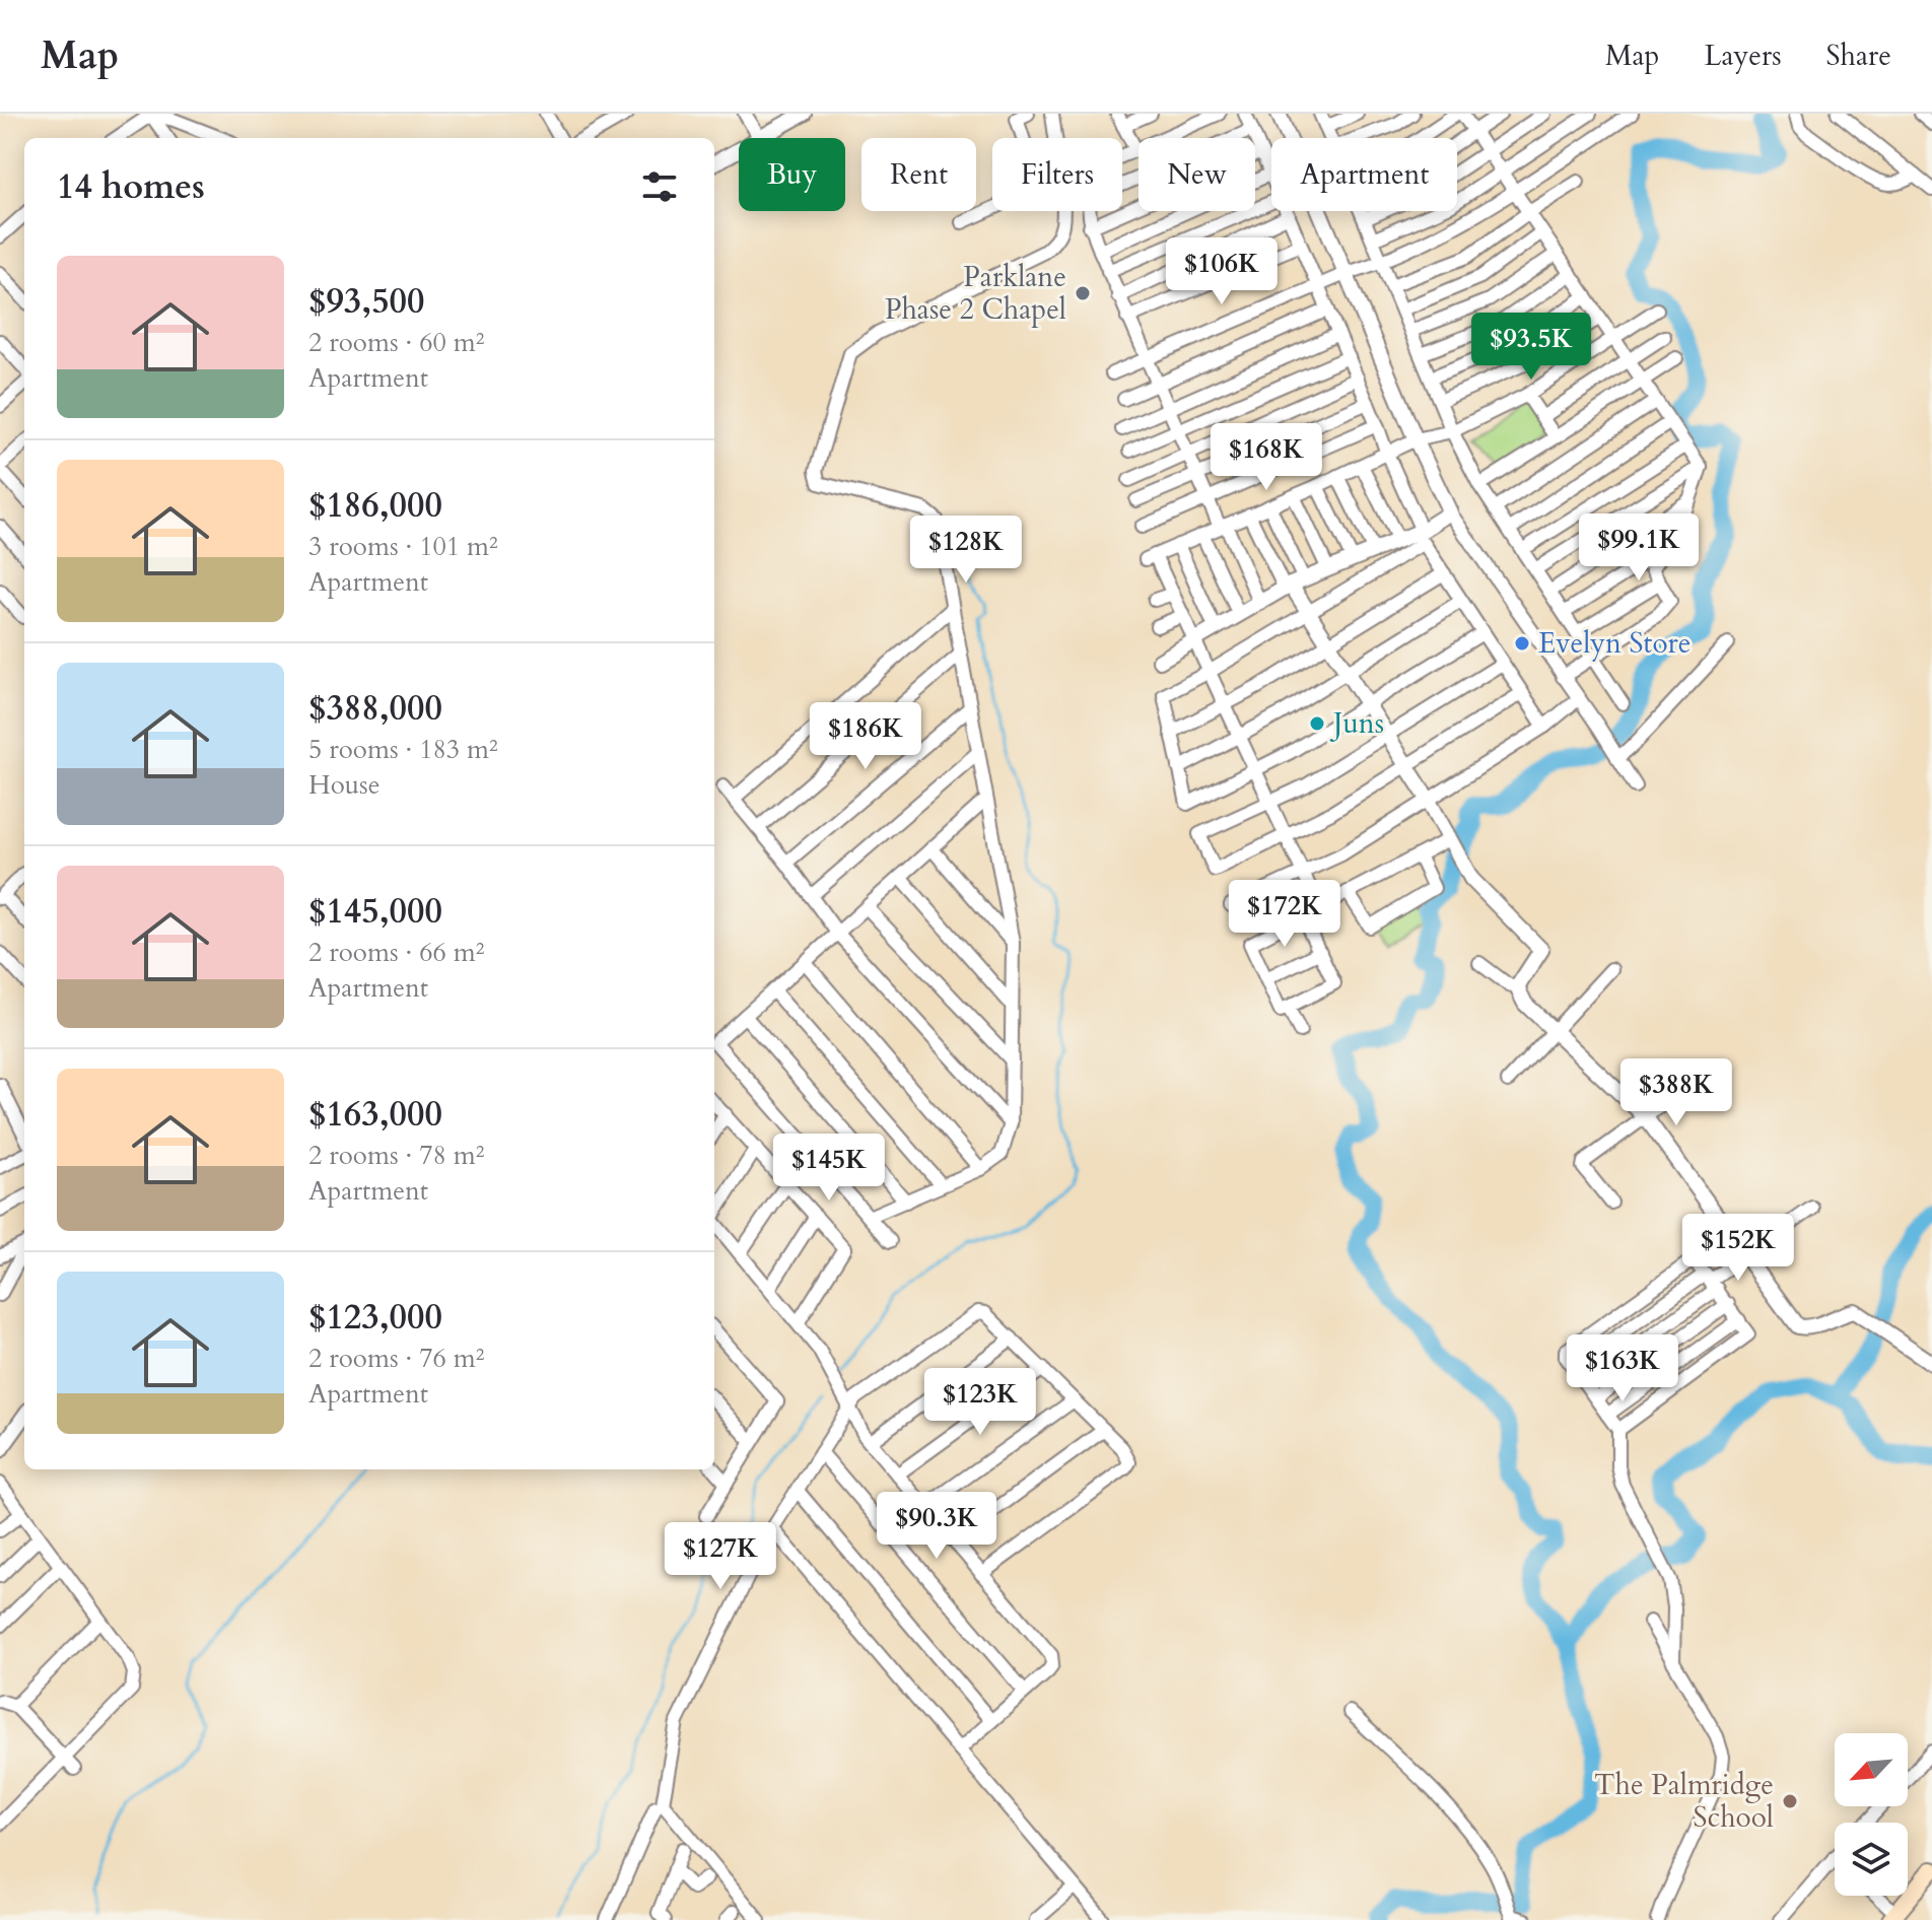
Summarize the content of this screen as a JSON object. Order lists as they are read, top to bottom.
{
  "places": [
    "Parklane Phase 2 Chapel",
    "Evelyn Store",
    "Juns",
    "The Palmridge School"
  ],
  "north": "bottom left",
  "page": {
    "header": "Map",
    "nav": ["Map", "Layers", "Share"],
    "chip": [
      "Buy",
      "Rent",
      "Filters",
      "New",
      "Apartment"
    ],
    "heading": "14 homes",
    "list": [
      {
        "name": "$93,500",
        "note": "2 rooms · 60 m² · Apartment"
      },
      {
        "name": "$186,000",
        "note": "3 rooms · 101 m² · Apartment"
      },
      {
        "name": "$388,000",
        "note": "5 rooms · 183 m² · House"
      },
      {
        "name": "$145,000",
        "note": "2 rooms · 66 m² · Apartment"
      },
      {
        "name": "$163,000",
        "note": "2 rooms · 78 m² · Apartment"
      },
      {
        "name": "$123,000",
        "note": "2 rooms · 76 m² · Apartment"
      }
    ],
    "price": [
      "$106K",
      "$93.5K",
      "$168K",
      "$99.1K",
      "$128K",
      "$186K",
      "$172K",
      "$388K",
      "$145K",
      "$152K",
      "$163K",
      "$123K",
      "$90.3K",
      "$127K"
    ]
  }
}
